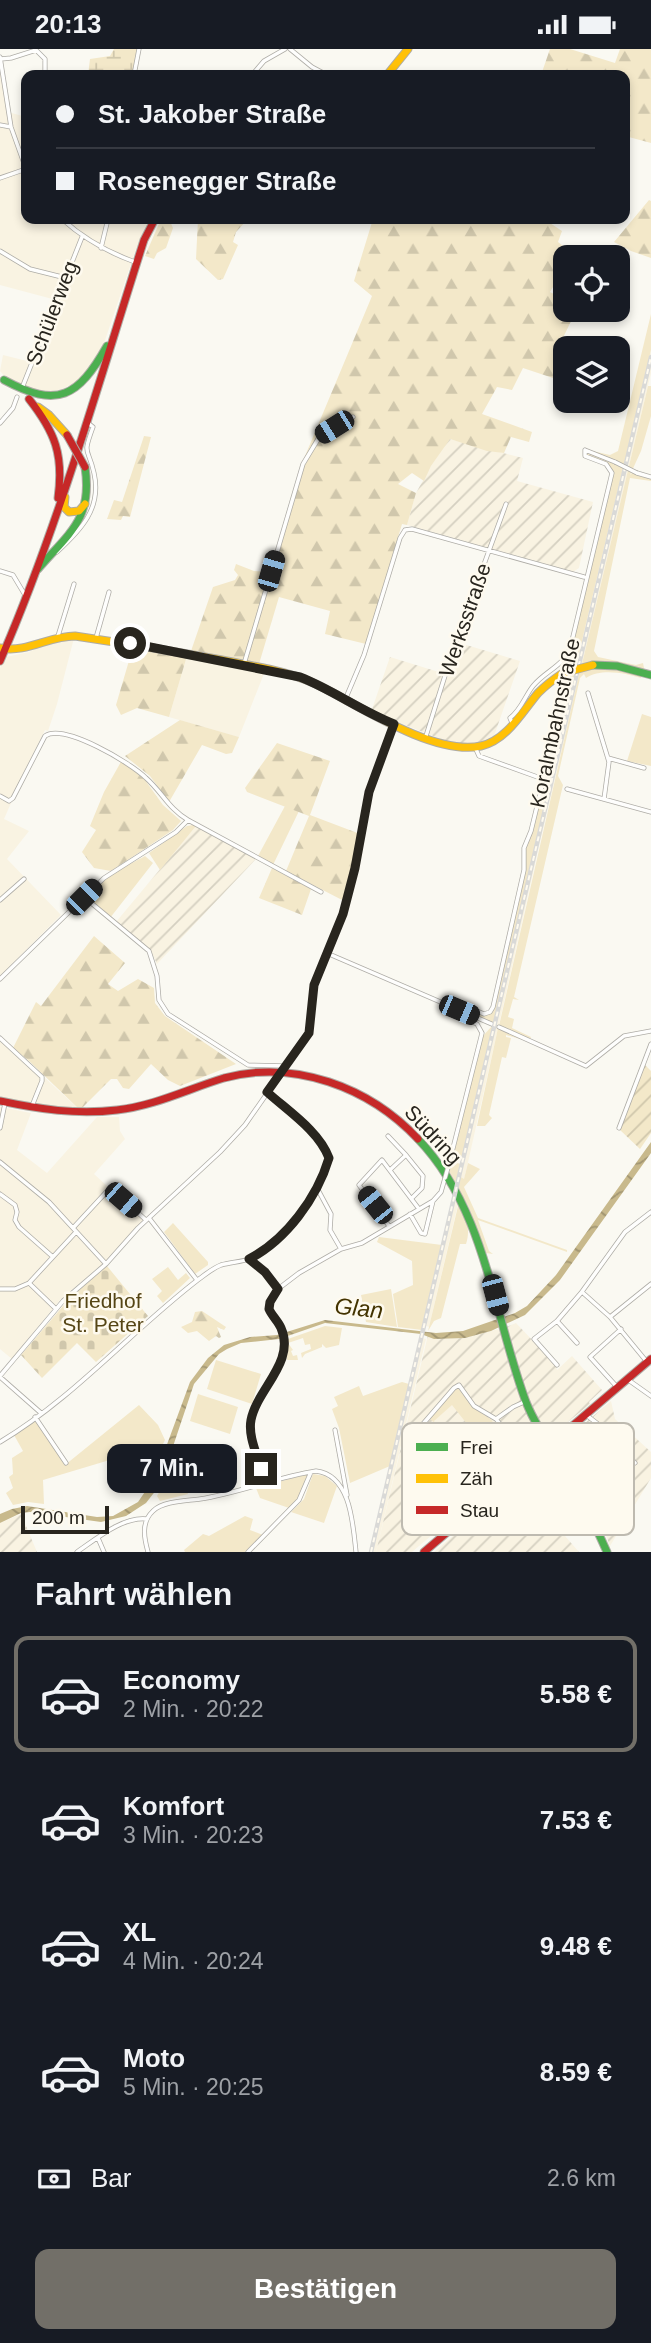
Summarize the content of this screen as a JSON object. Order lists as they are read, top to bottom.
{
  "streets": {
    "main road": ["Südring"],
    "street": ["Schülerweg", "Werksstraße", "Koralmbahnstraße"]
  },
  "water": ["Glan"],
  "parks": ["Friedhof St. Peter"],
  "legend": ["Frei", "Zäh", "Stau"],
  "scale_bar": "200 m",
  "page": {
    "status": "20:13",
    "banner": ["St. Jakober Straße", "Rosenegger Straße"],
    "bubble": "7 Min.",
    "scale": "200 m",
    "heading": "Fahrt wählen",
    "list": [
      {
        "name": "Economy",
        "note": "2 Min. · 20:22",
        "value": "5.58 €"
      },
      {
        "name": "Komfort",
        "note": "3 Min. · 20:23",
        "value": "7.53 €"
      },
      {
        "name": "XL",
        "note": "4 Min. · 20:24",
        "value": "9.48 €"
      },
      {
        "name": "Moto",
        "note": "5 Min. · 20:25",
        "value": "8.59 €"
      }
    ],
    "pay": ["Bar", "2.6 km"],
    "buttons": "Bestätigen"
  }
}
